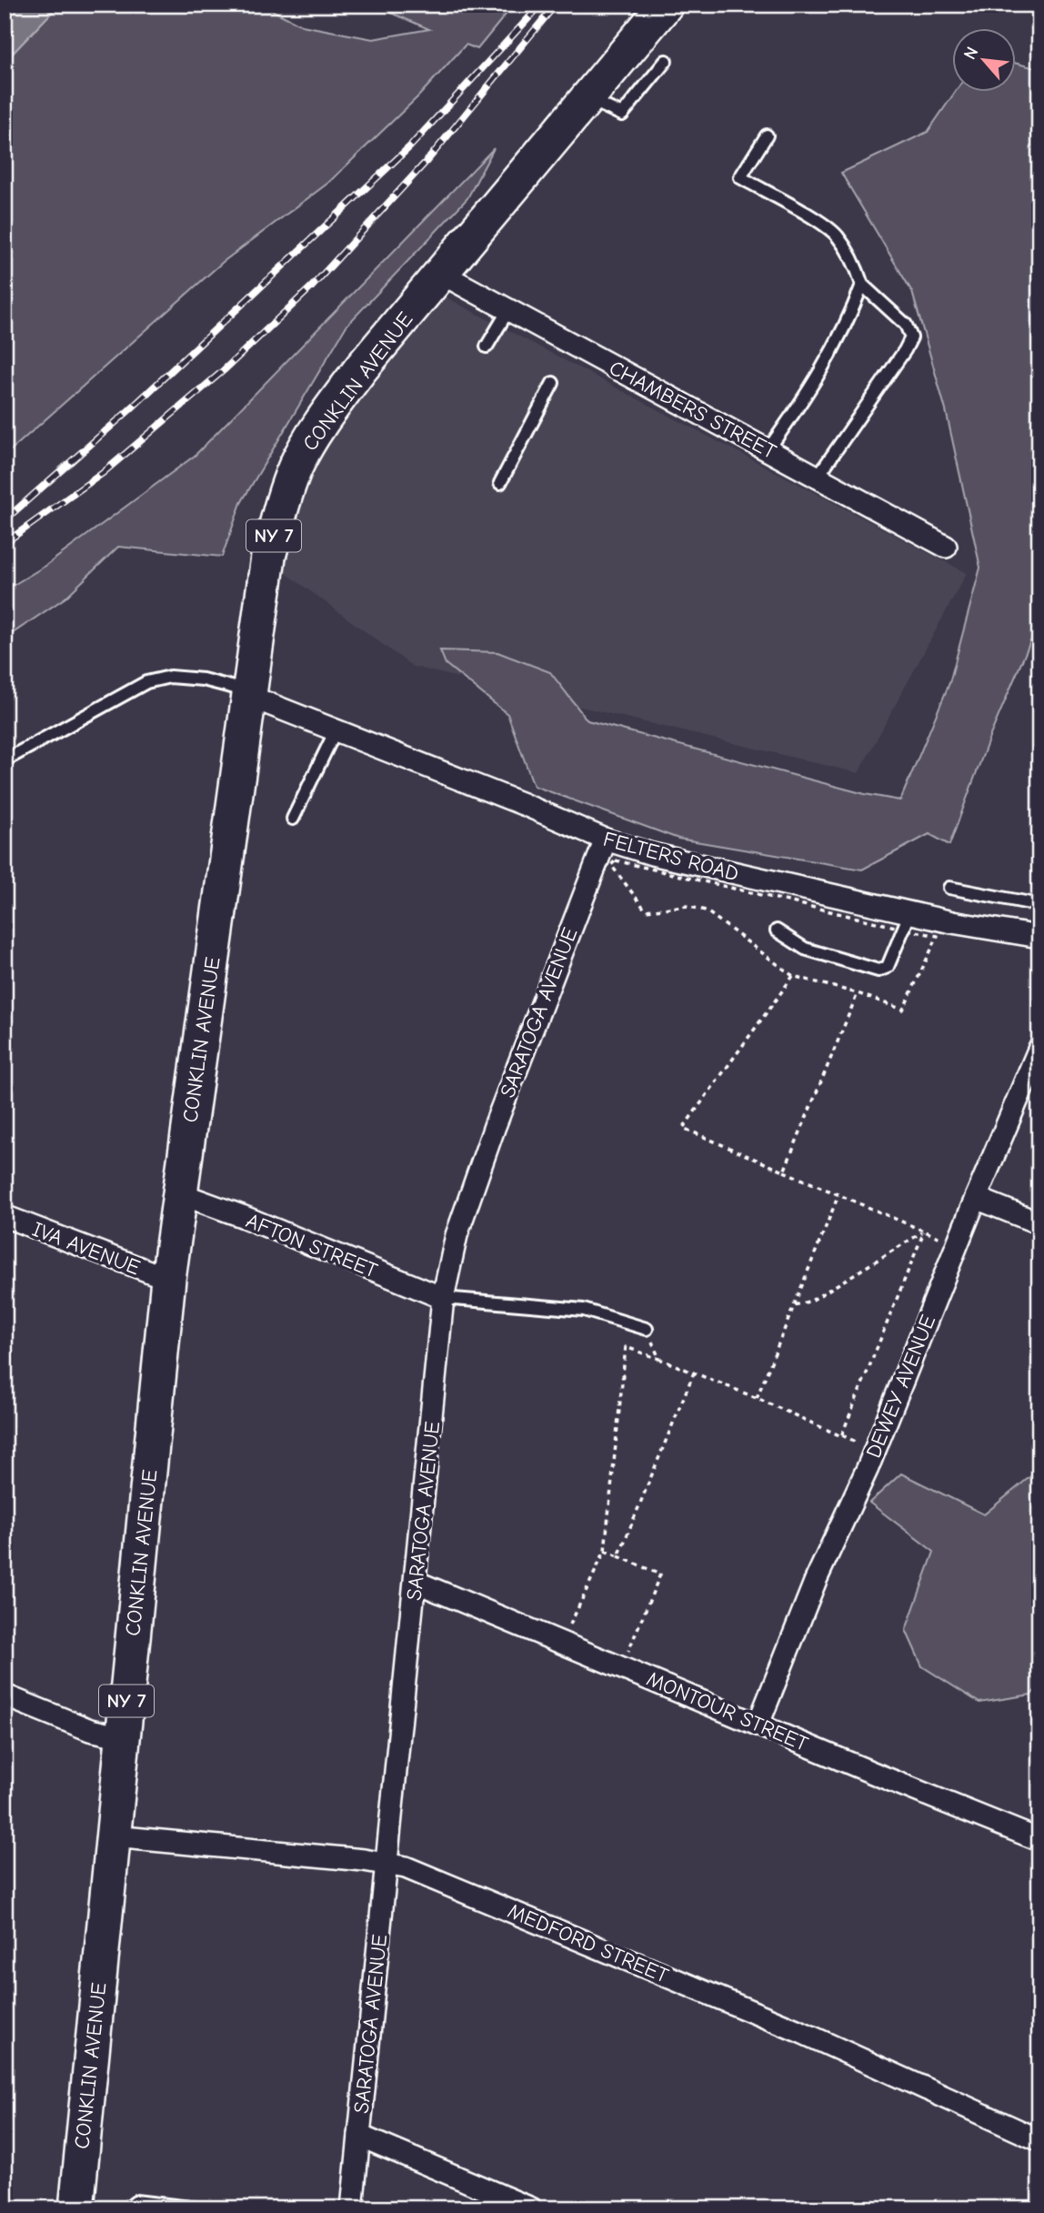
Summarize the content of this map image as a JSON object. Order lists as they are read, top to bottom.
{
  "streets": {
    "main road": ["CONKLIN AVENUE", "NY 7"],
    "street": [
      "CHAMBERS STREET",
      "FELTERS ROAD",
      "SARATOGA AVENUE",
      "AFTON STREET",
      "IVA AVENUE",
      "DEWEY AVENUE",
      "MONTOUR STREET",
      "MEDFORD STREET"
    ]
  },
  "crossings": [
    ["CONKLIN AVENUE", "CHAMBERS STREET"],
    ["CONKLIN AVENUE", "FELTERS ROAD"],
    ["CONKLIN AVENUE", "AFTON STREET"],
    ["CONKLIN AVENUE", "IVA AVENUE"],
    ["CONKLIN AVENUE", "MEDFORD STREET"],
    ["FELTERS ROAD", "SARATOGA AVENUE"],
    ["SARATOGA AVENUE", "AFTON STREET"],
    ["SARATOGA AVENUE", "MONTOUR STREET"],
    ["SARATOGA AVENUE", "MEDFORD STREET"],
    ["DEWEY AVENUE", "MONTOUR STREET"]
  ],
  "north": "top left"
}
